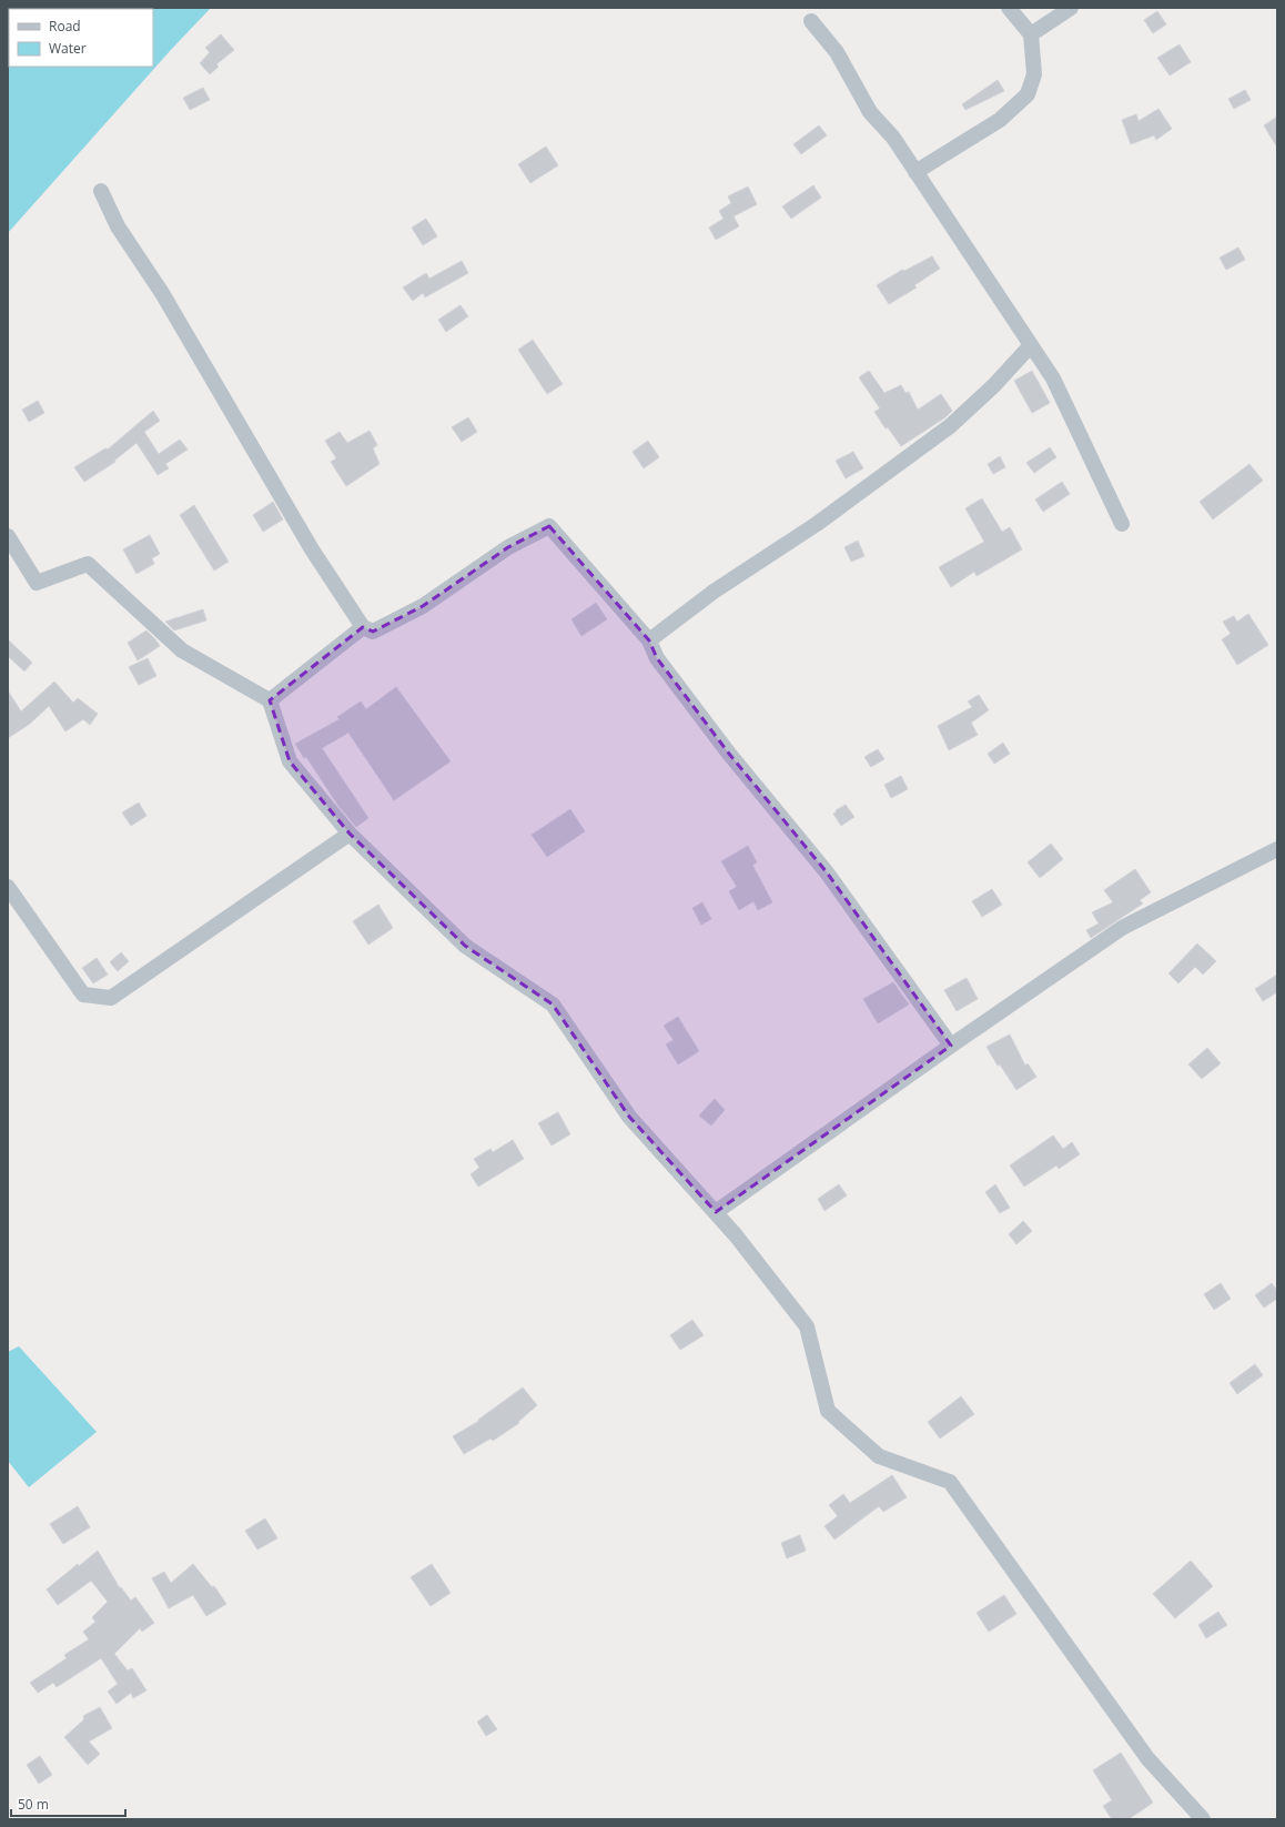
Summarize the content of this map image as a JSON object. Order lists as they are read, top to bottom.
{
  "legend": ["Road", "Water"],
  "scale_bar": "50 m"
}
